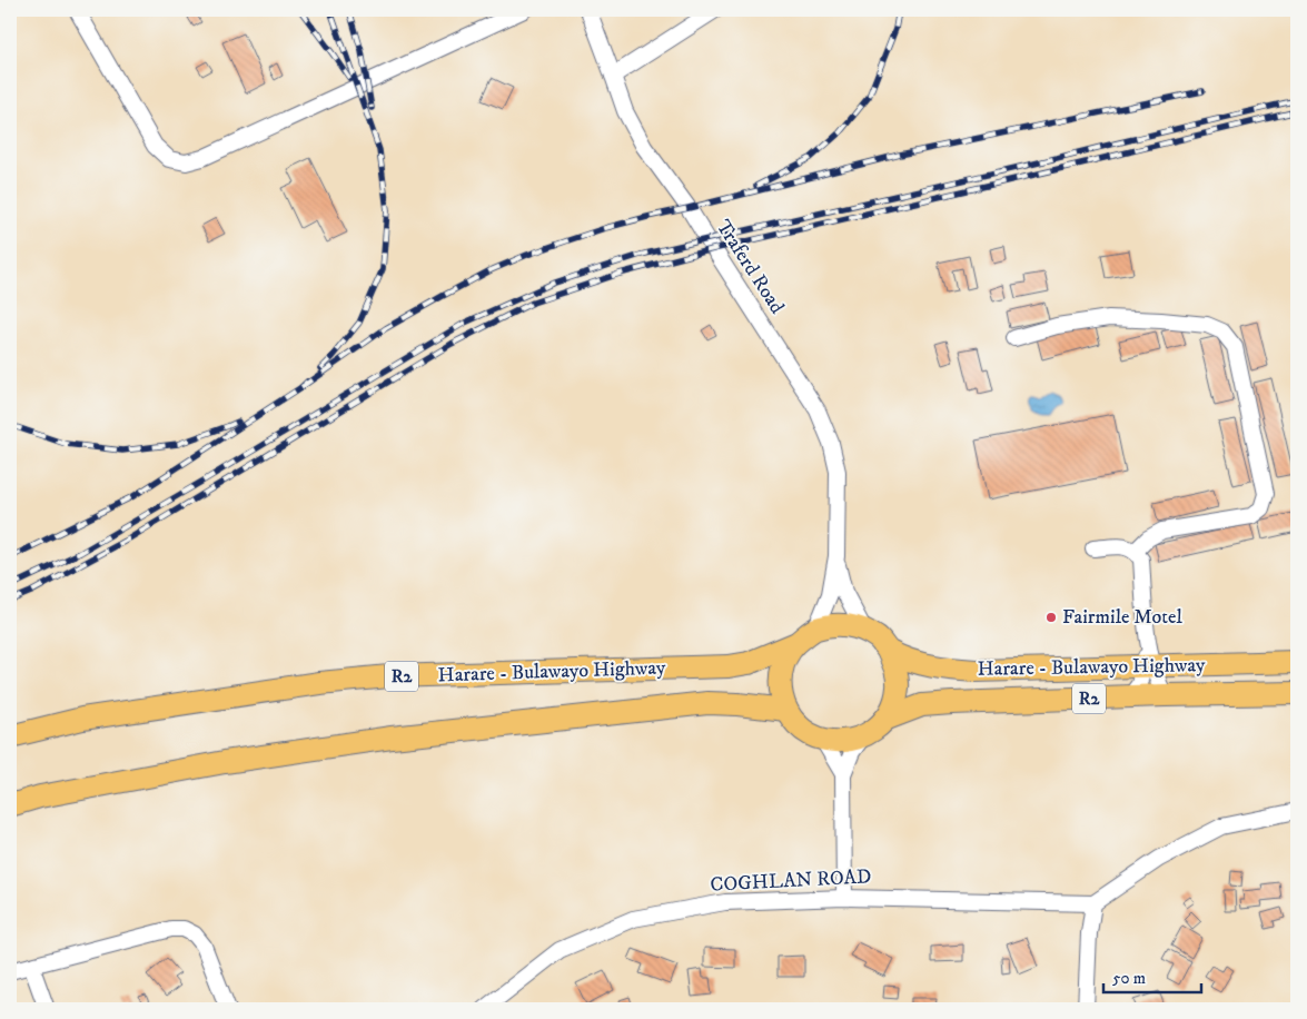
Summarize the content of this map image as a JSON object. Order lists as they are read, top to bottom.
{
  "streets": {
    "highway": ["Harare - Bulawayo Highway", "R2"],
    "street": ["Traferd Road", "COGHLAN ROAD"]
  },
  "crossings": [
    ["Traferd Road", "Harare - Bulawayo Highway"]
  ],
  "places": ["Fairmile Motel"],
  "scale_bar": "50 m"
}
